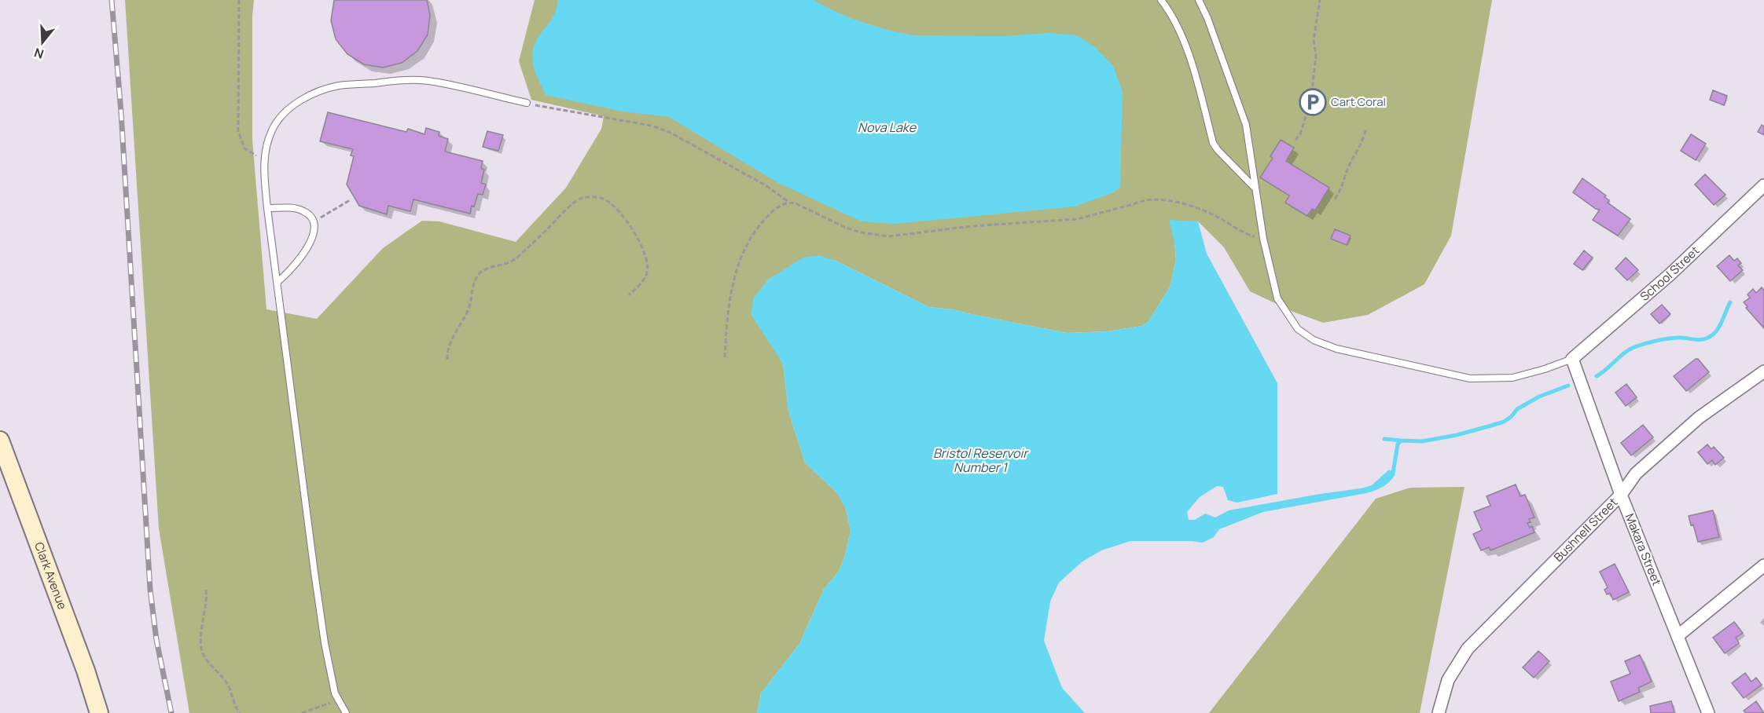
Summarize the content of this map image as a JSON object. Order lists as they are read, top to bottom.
{
  "streets": {
    "main road": ["Clark Avenue"],
    "street": ["School Street", "Bushnell Street", "Makara Street"]
  },
  "crossings": [
    ["School Street", "Makara Street"],
    ["Bushnell Street", "Makara Street"]
  ],
  "water": ["Nova Lake", "Bristol Reservoir Number 1"],
  "places": {
    "parking": ["Cart Coral"]
  },
  "north": "bottom"
}
